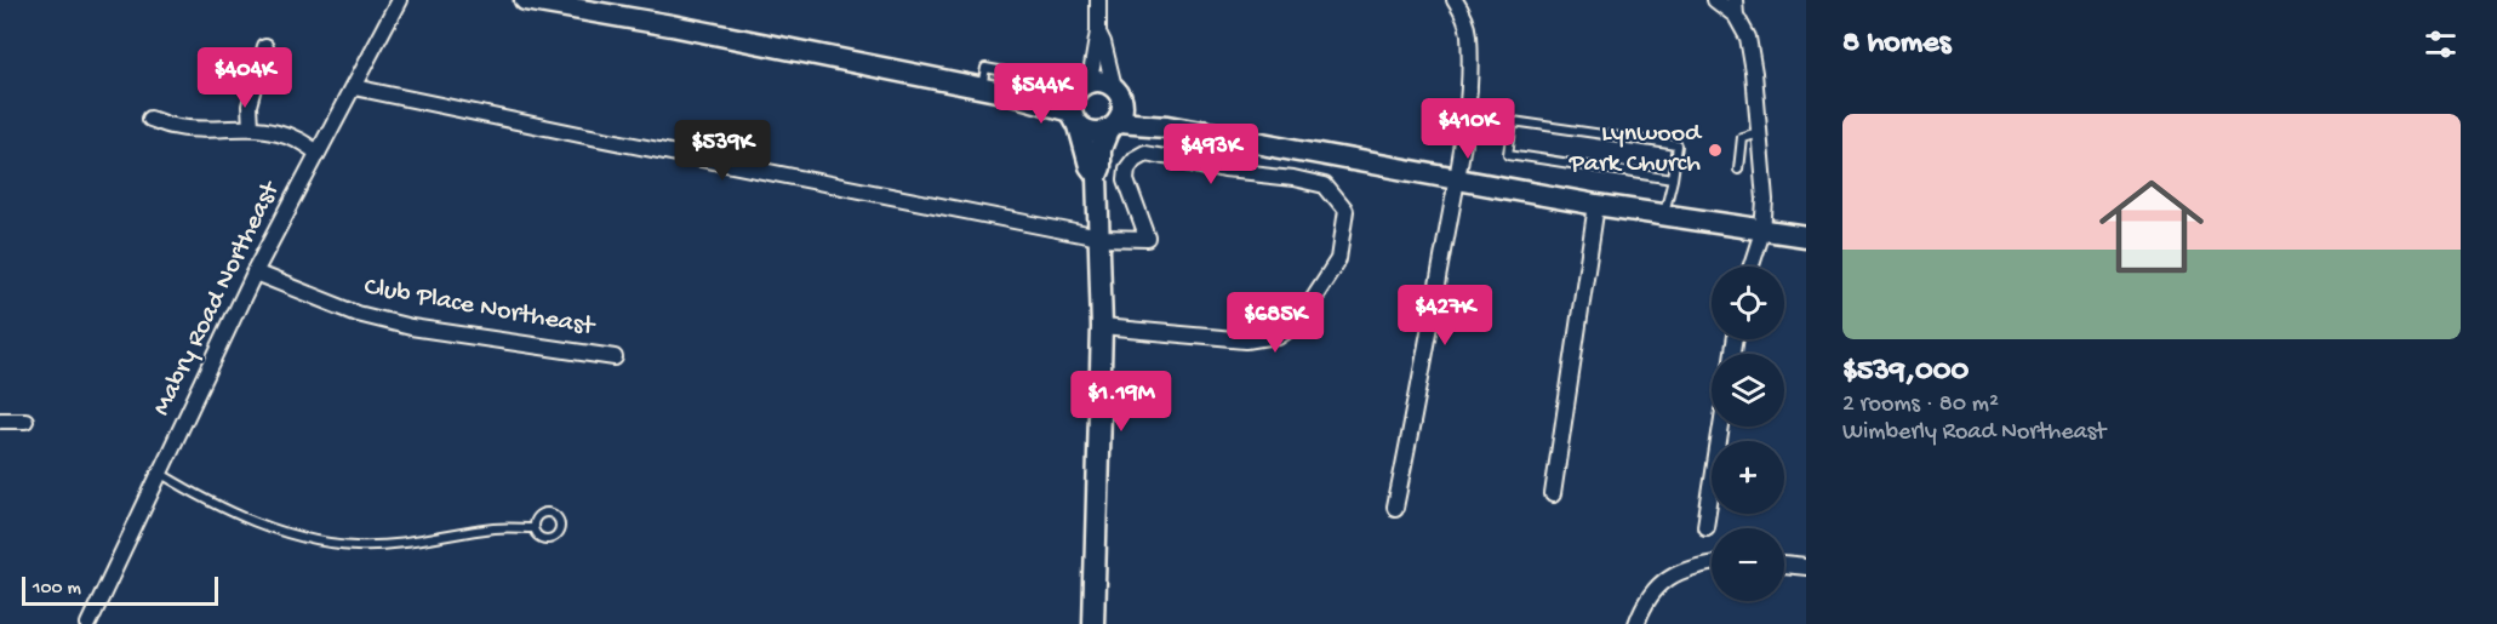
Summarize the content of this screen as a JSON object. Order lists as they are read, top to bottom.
{
  "streets": {
    "street": ["Mabry Road Northeast", "Club Place Northeast"]
  },
  "crossings": [
    ["Mabry Road Northeast", "Club Place Northeast"]
  ],
  "places": ["Lynwood Park Church"],
  "scale_bar": "100 m",
  "page": {
    "heading": "8 homes",
    "price": [
      "$404K",
      "$544K",
      "$410K",
      "$539K",
      "$493K",
      "$427K",
      "$685K",
      "$1.19M"
    ],
    "list": [
      {
        "name": "$539,000",
        "note": "2 rooms · 80 m² · Wimberly Road Northeast"
      }
    ],
    "map_buttons": ["+", "−"],
    "scale": "100 m"
  }
}
